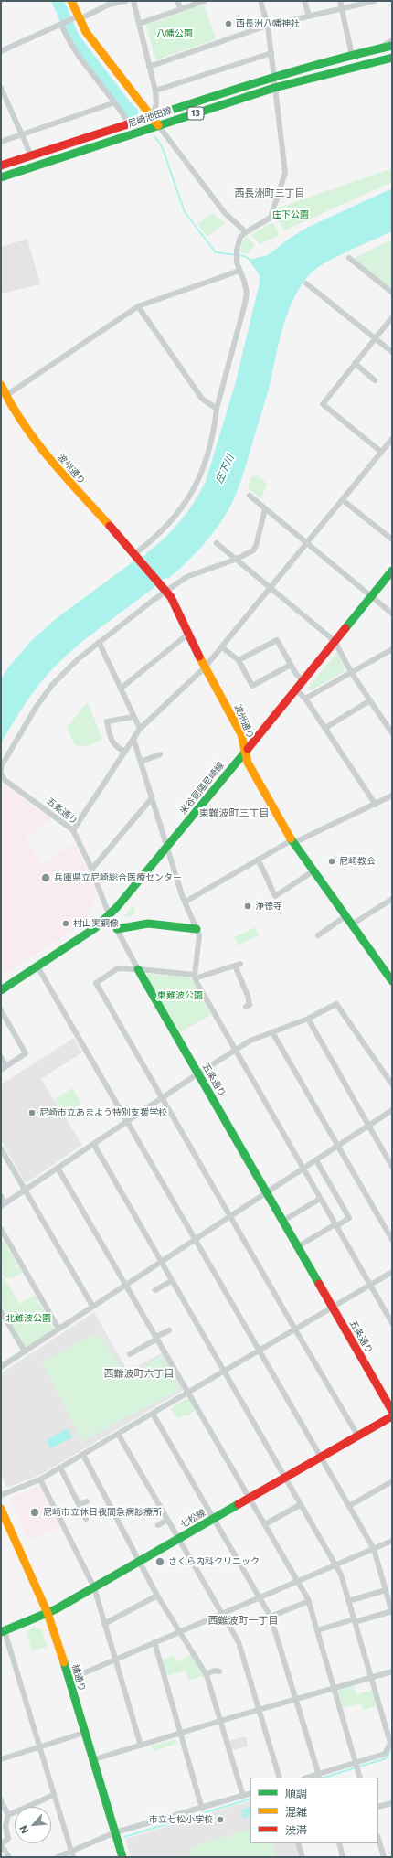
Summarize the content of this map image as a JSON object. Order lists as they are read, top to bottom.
{
  "streets": {
    "street": [
      "13",
      "尼崎池田線",
      "波州通り",
      "米谷昆陽尼崎線",
      "五条通り",
      "七松線",
      "橘通り"
    ]
  },
  "crossings": [
    ["波州通り", "米谷昆陽尼崎線"],
    ["米谷昆陽尼崎線", "五条通り"],
    ["七松線", "橘通り"]
  ],
  "districts": [
    "西長洲町三丁目",
    "東難波町三丁目",
    "西難波町六丁目",
    "西難波町一丁目"
  ],
  "water": ["庄下川"],
  "parks": [
    "八幡公園",
    "庄下公園",
    "東難波公園",
    "北難波公園"
  ],
  "places": [
    "西長洲八幡神社",
    "尼崎教会",
    "兵庫県立尼崎総合医療センター",
    "浄徳寺",
    "村山実銅像",
    "尼崎市立あまよう特別支援学校",
    "尼崎市立休日夜間急病診療所",
    "さくら内科クリニック",
    "市立七松小学校"
  ],
  "legend": ["順調", "混雑", "渋滞"],
  "north": "bottom left"
}
